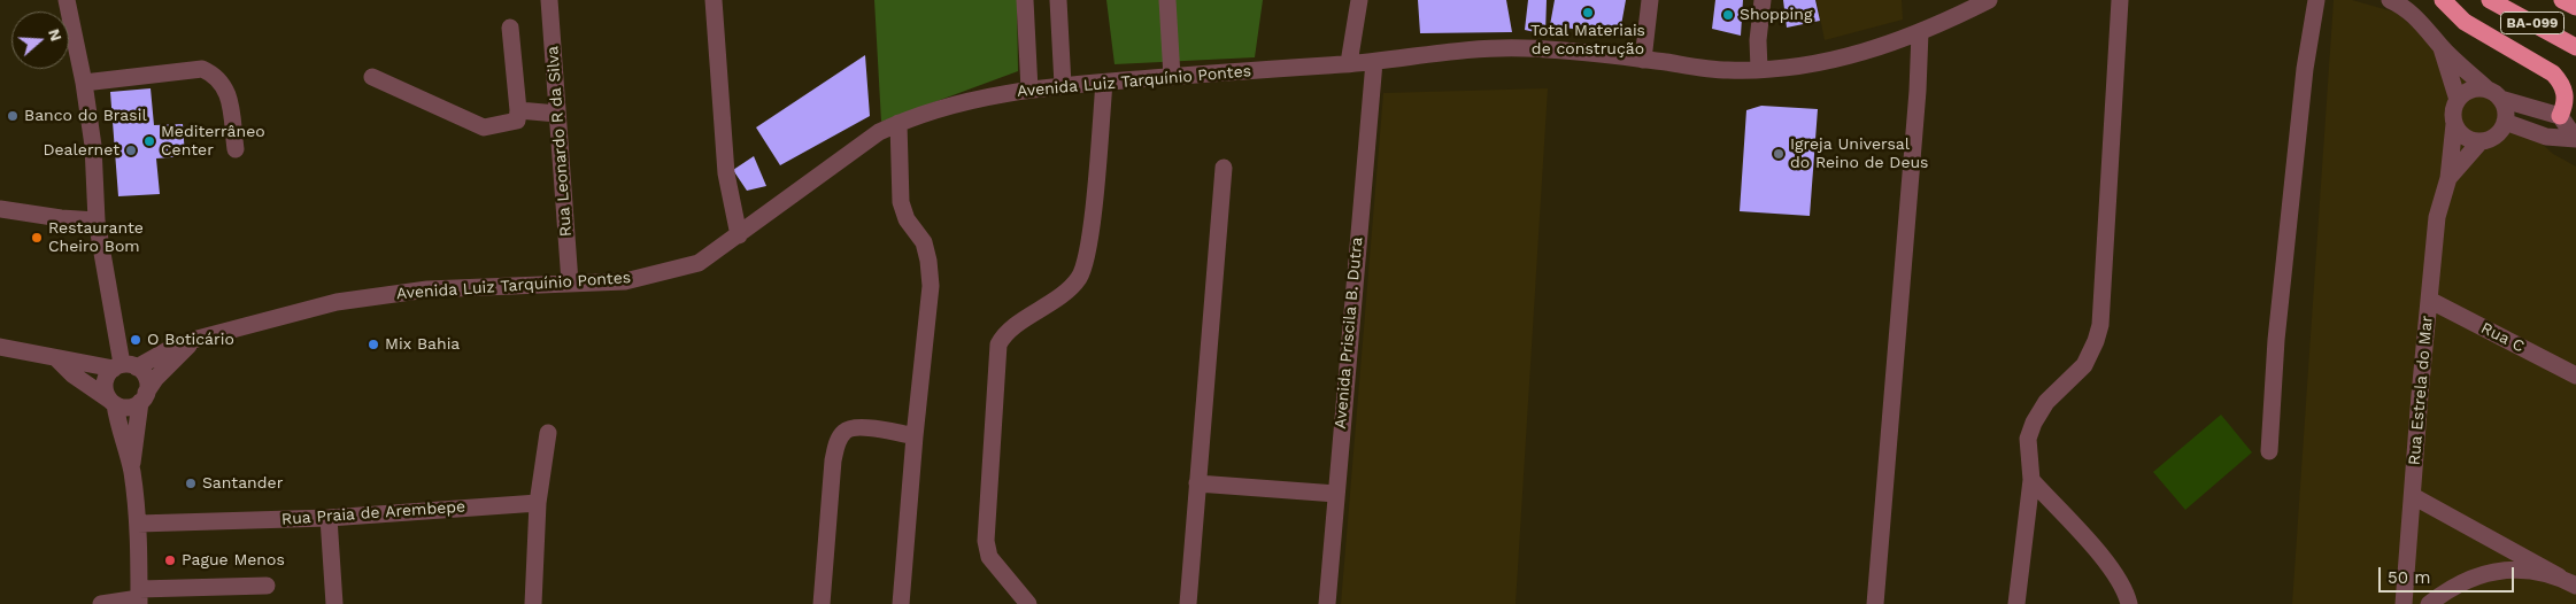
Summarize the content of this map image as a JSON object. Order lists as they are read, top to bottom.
{
  "streets": {
    "highway": ["BA-099"],
    "street": [
      "Avenida Luiz Tarquínio Pontes",
      "Rua Leonardo R da Silva",
      "Avenida Priscila B. Dutra",
      "Rua C",
      "Rua Estrela do Mar",
      "Rua Praia de Arembepe"
    ]
  },
  "crossings": [
    ["Avenida Luiz Tarquínio Pontes", "Rua Leonardo R da Silva"],
    ["Avenida Luiz Tarquínio Pontes", "Avenida Priscila B. Dutra"],
    ["Rua C", "Rua Estrela do Mar"]
  ],
  "places": [
    "Total Materiais de construção",
    "Shopping",
    "Banco do Brasil",
    "Mediterrâneo Center",
    "Dealernet",
    "Igreja Universal do Reino de Deus",
    "Restaurante Cheiro Bom",
    "O Boticário",
    "Mix Bahia",
    "Santander",
    "Pague Menos"
  ],
  "scale_bar": "50 m",
  "north": "right"
}
